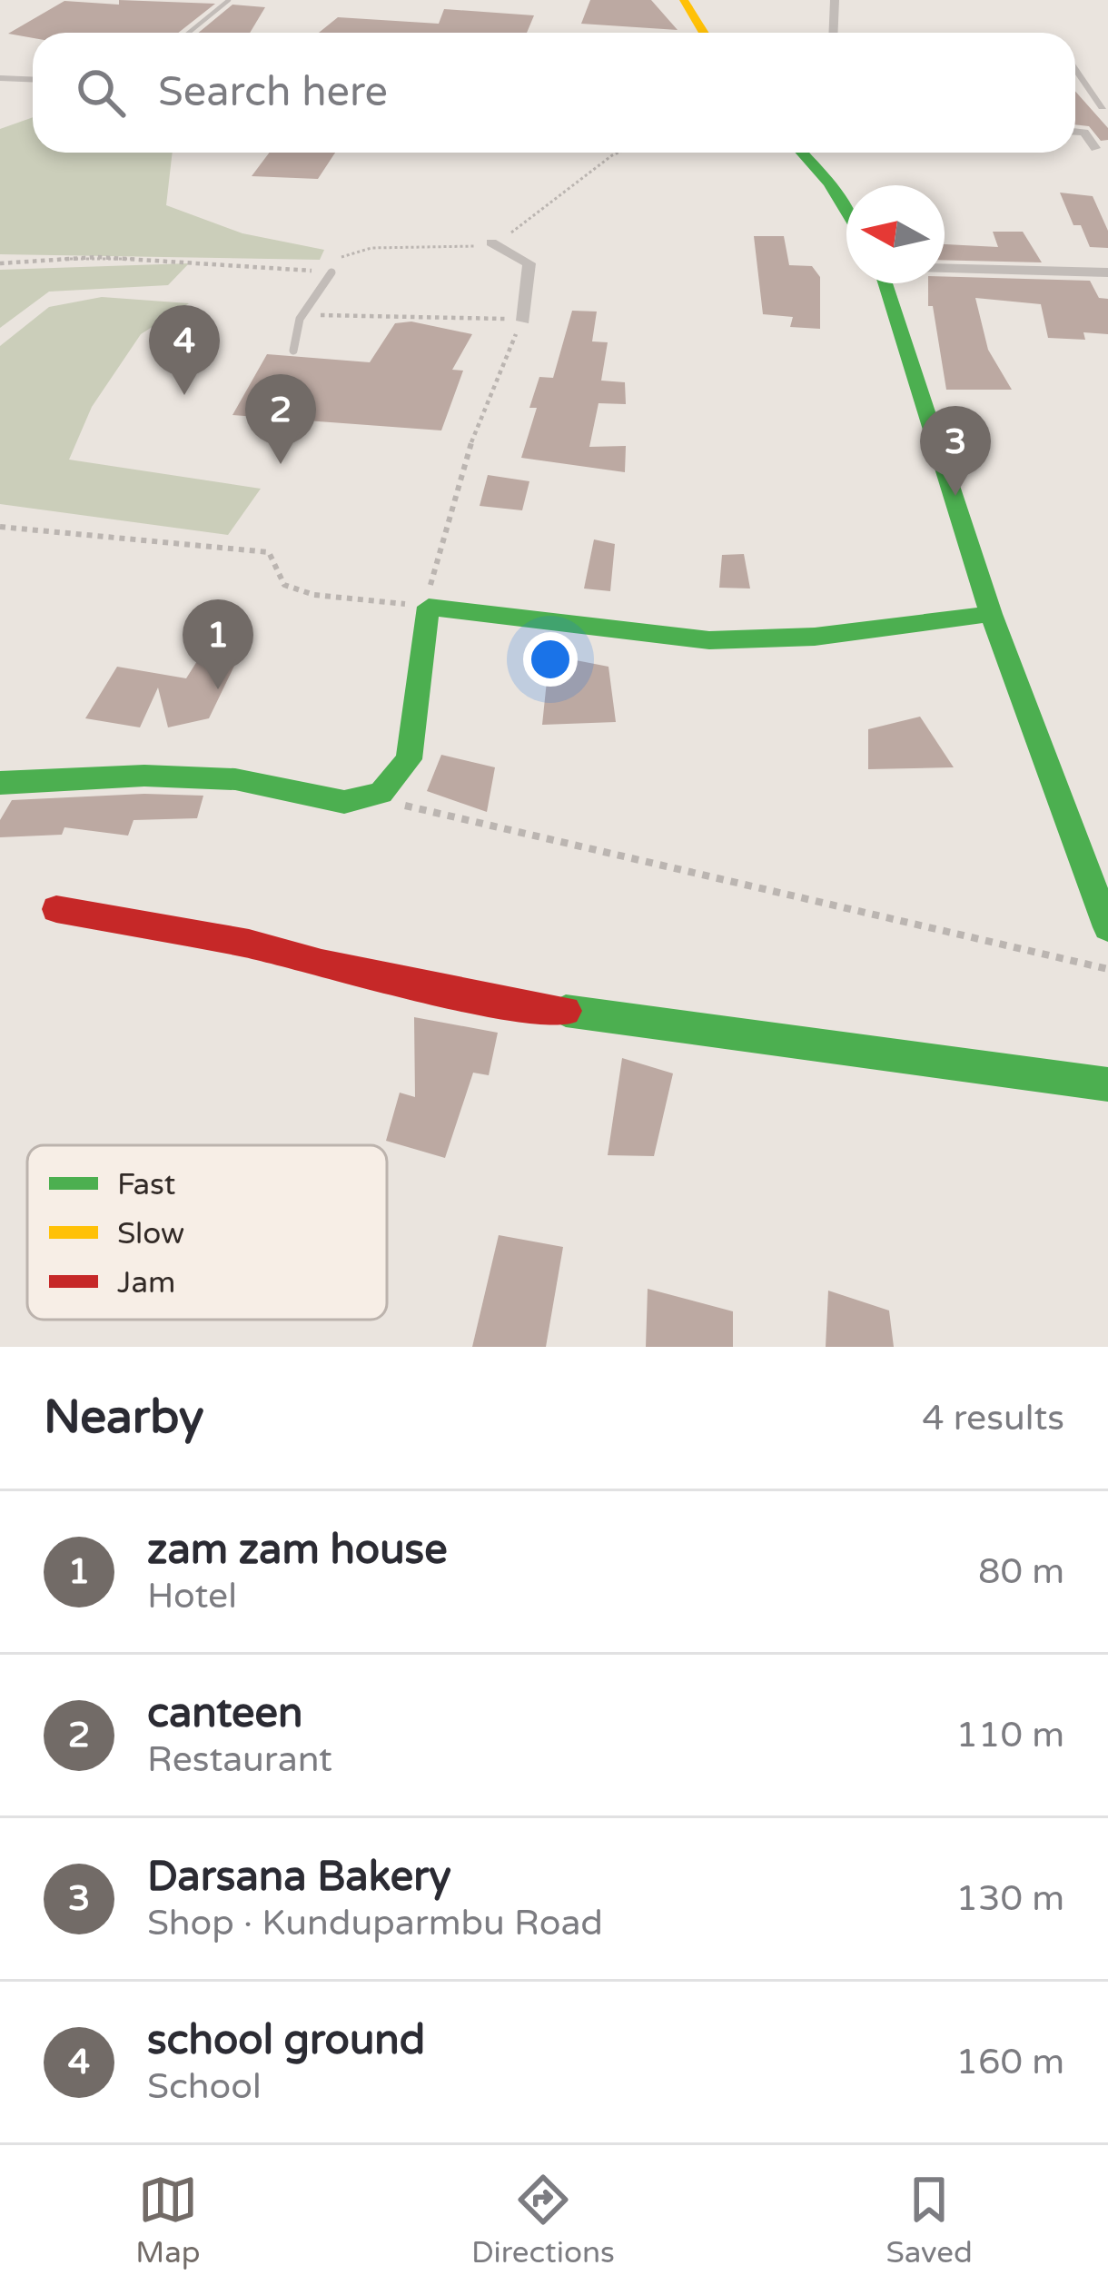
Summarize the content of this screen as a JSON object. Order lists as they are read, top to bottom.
{
  "legend": ["Fast", "Slow", "Jam"],
  "north": "left",
  "page": {
    "search": "Search here",
    "pins": [
      "4",
      "2",
      "3",
      "1"
    ],
    "heading": ["Nearby", "4 results"],
    "list": [
      {
        "mark": "1",
        "name": "zam zam house",
        "note": "Hotel",
        "value": "80 m"
      },
      {
        "mark": "2",
        "name": "canteen",
        "note": "Restaurant",
        "value": "110 m"
      },
      {
        "mark": "3",
        "name": "Darsana Bakery",
        "note": "Shop · Kunduparmbu Road",
        "value": "130 m"
      },
      {
        "mark": "4",
        "name": "school ground",
        "note": "School",
        "value": "160 m"
      }
    ],
    "nav": ["Map", "Directions", "Saved"]
  }
}
